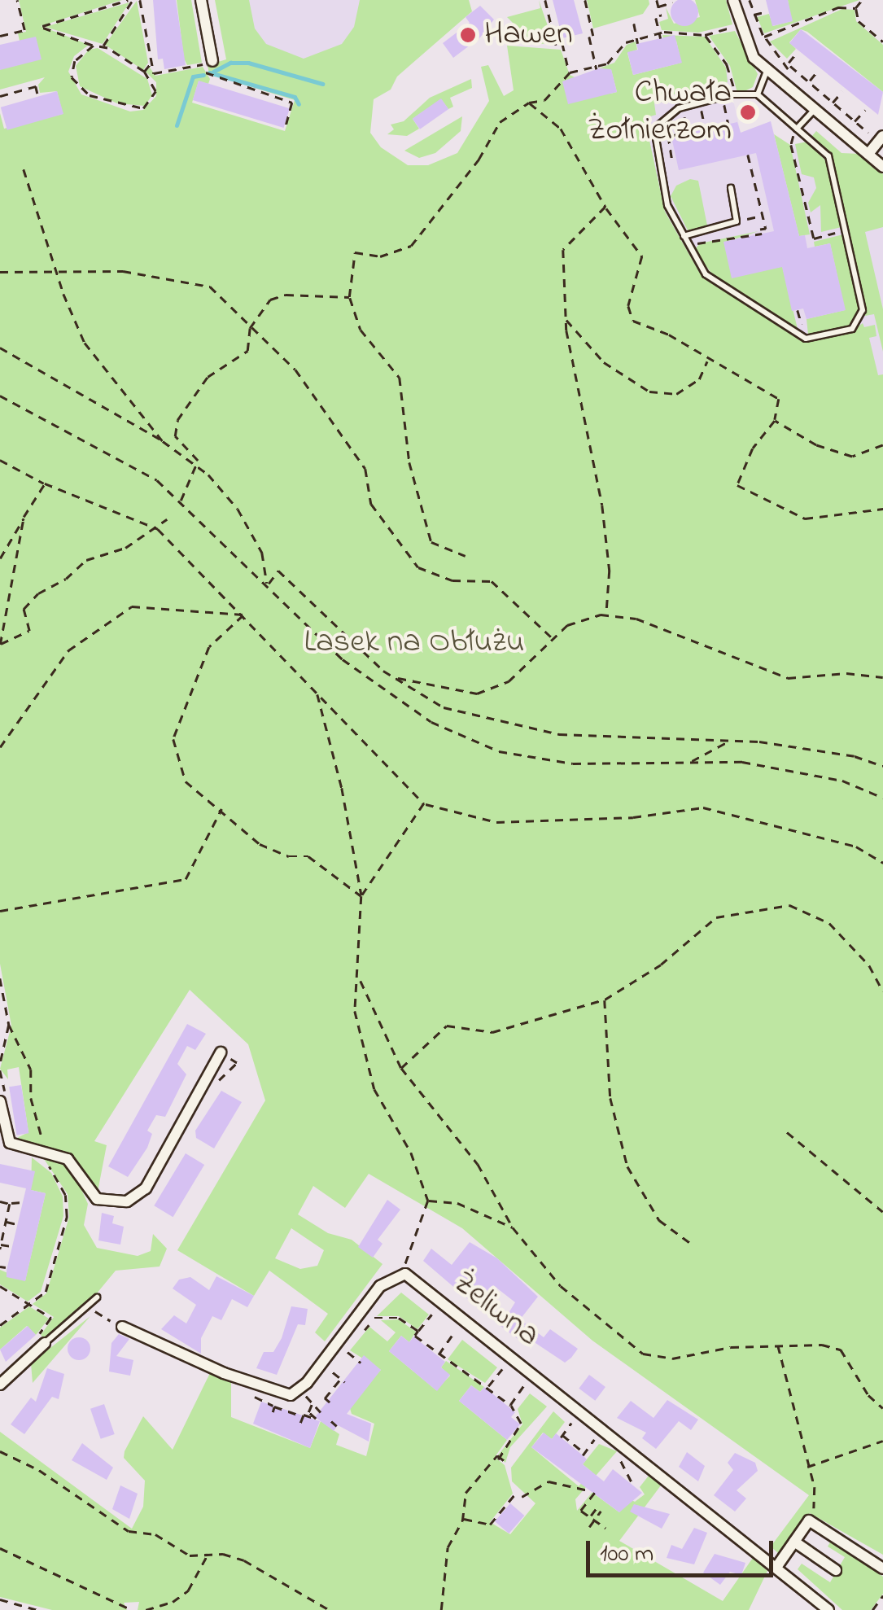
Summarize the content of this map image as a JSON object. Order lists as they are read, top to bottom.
{
  "streets": {
    "street": ["Żeliwna"]
  },
  "parks": ["Lasek na Obłużu"],
  "places": ["Hawen", "Chwała Żołnierzom"],
  "scale_bar": "100 m"
}
